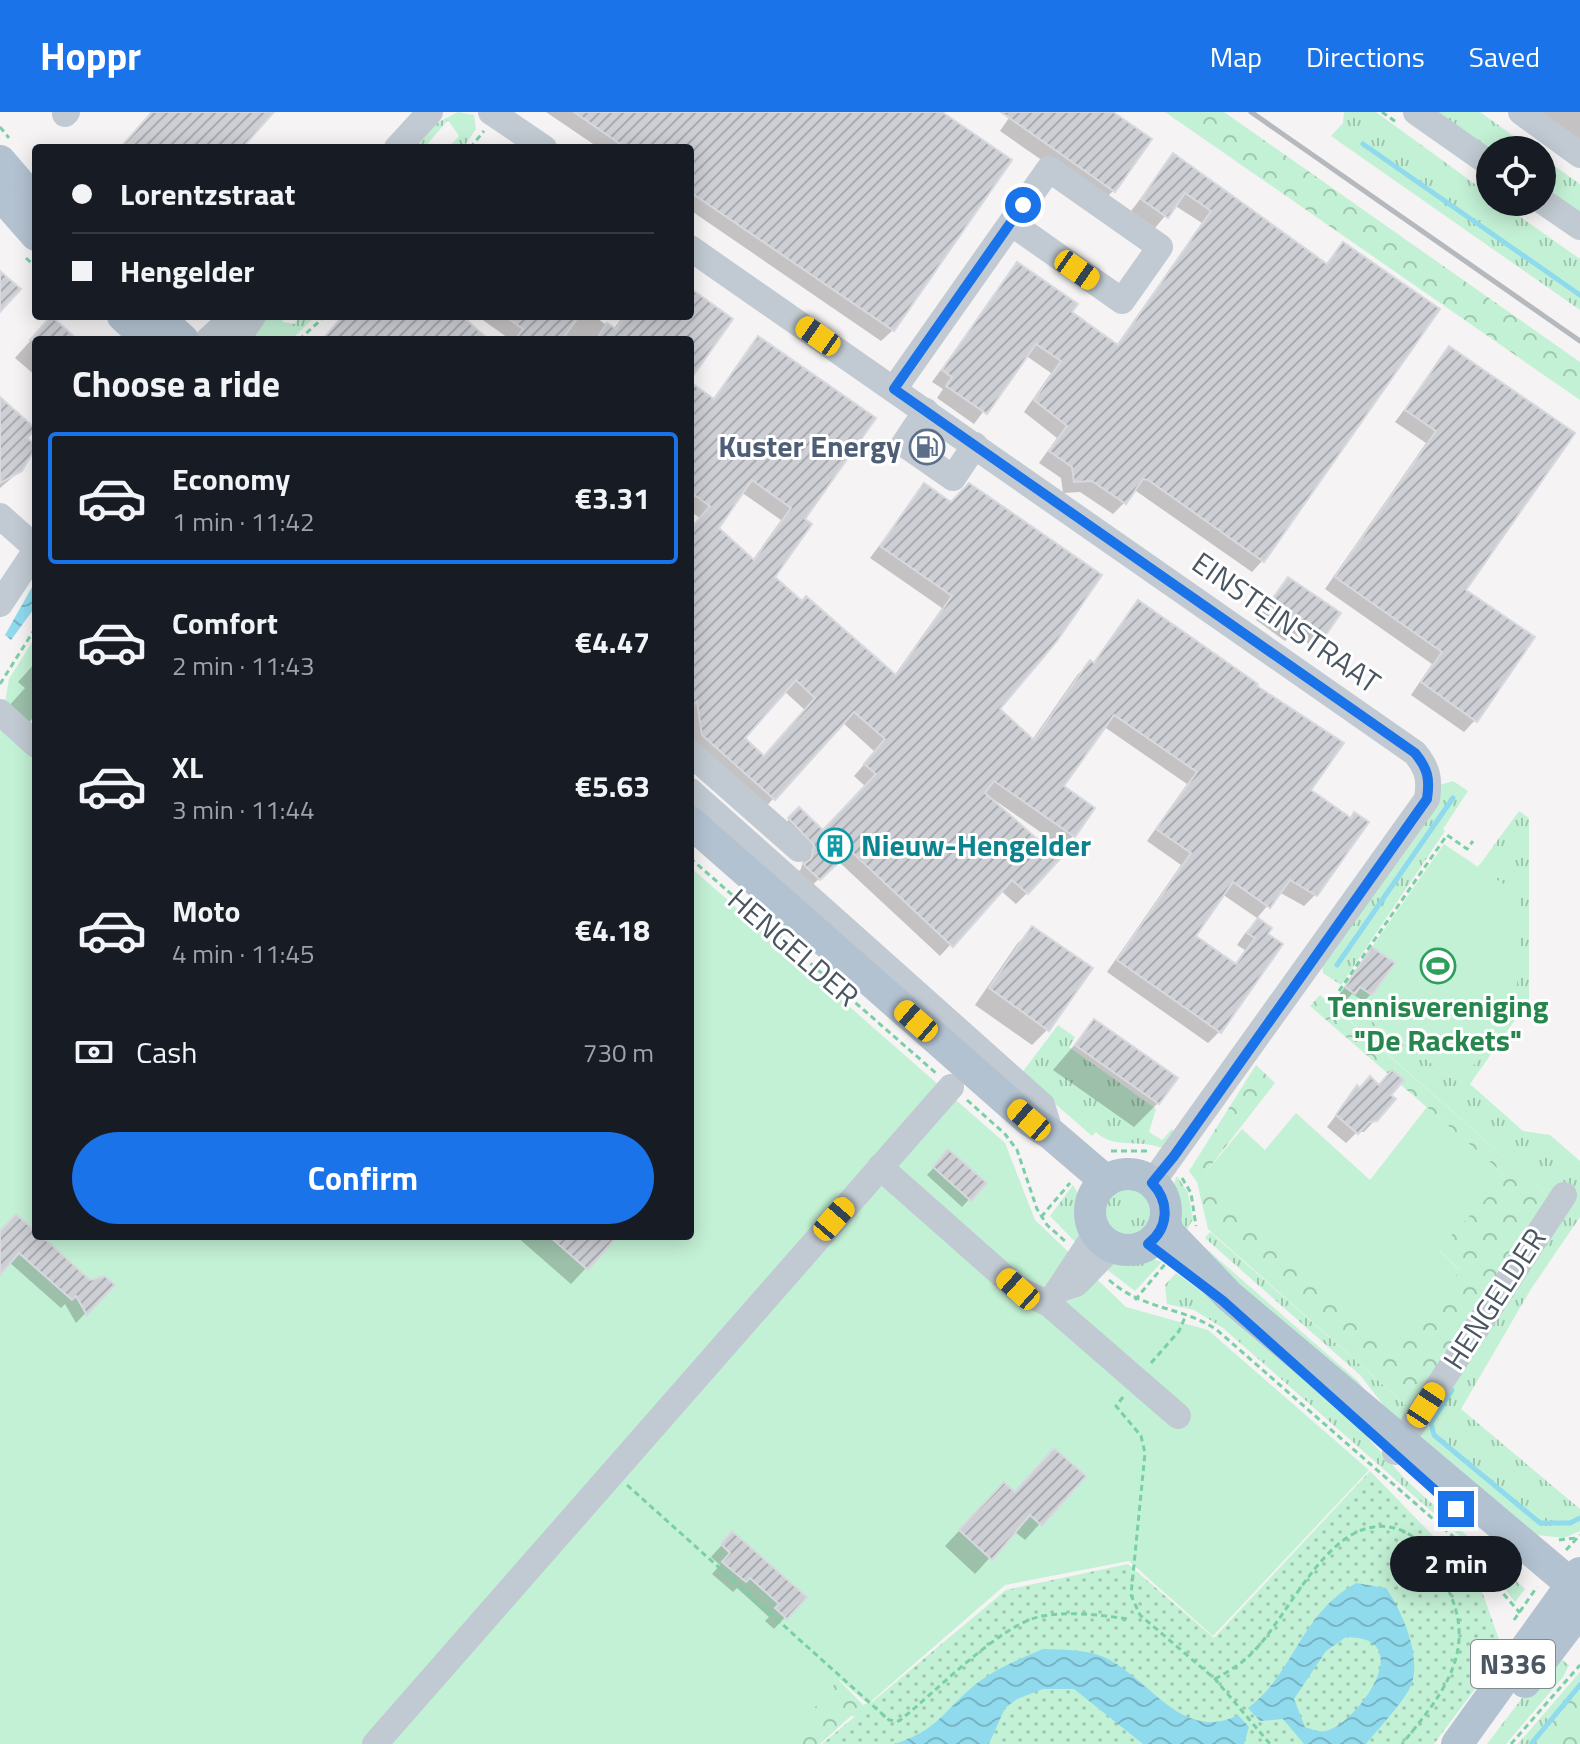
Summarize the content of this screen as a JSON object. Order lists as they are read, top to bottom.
{
  "streets": {
    "main road": ["HENGELDER", "N336"],
    "street": ["EINSTEINSTRAAT"]
  },
  "places": {
    "fuel station": ["Kuster Energy"],
    "building": ["Nieuw-Hengelder"],
    "sports": ["Tennisvereniging \"De Rackets\""]
  },
  "page": {
    "header": "Hoppr",
    "nav": ["Map", "Directions", "Saved"],
    "banner": ["Lorentzstraat", "Hengelder"],
    "heading": "Choose a ride",
    "list": [
      {
        "name": "Economy",
        "note": "1 min · 11:42",
        "value": "€3.31"
      },
      {
        "name": "Comfort",
        "note": "2 min · 11:43",
        "value": "€4.47"
      },
      {
        "name": "XL",
        "note": "3 min · 11:44",
        "value": "€5.63"
      },
      {
        "name": "Moto",
        "note": "4 min · 11:45",
        "value": "€4.18"
      }
    ],
    "pay": ["Cash", "730 m"],
    "buttons": "Confirm",
    "bubble": "2 min"
  }
}
